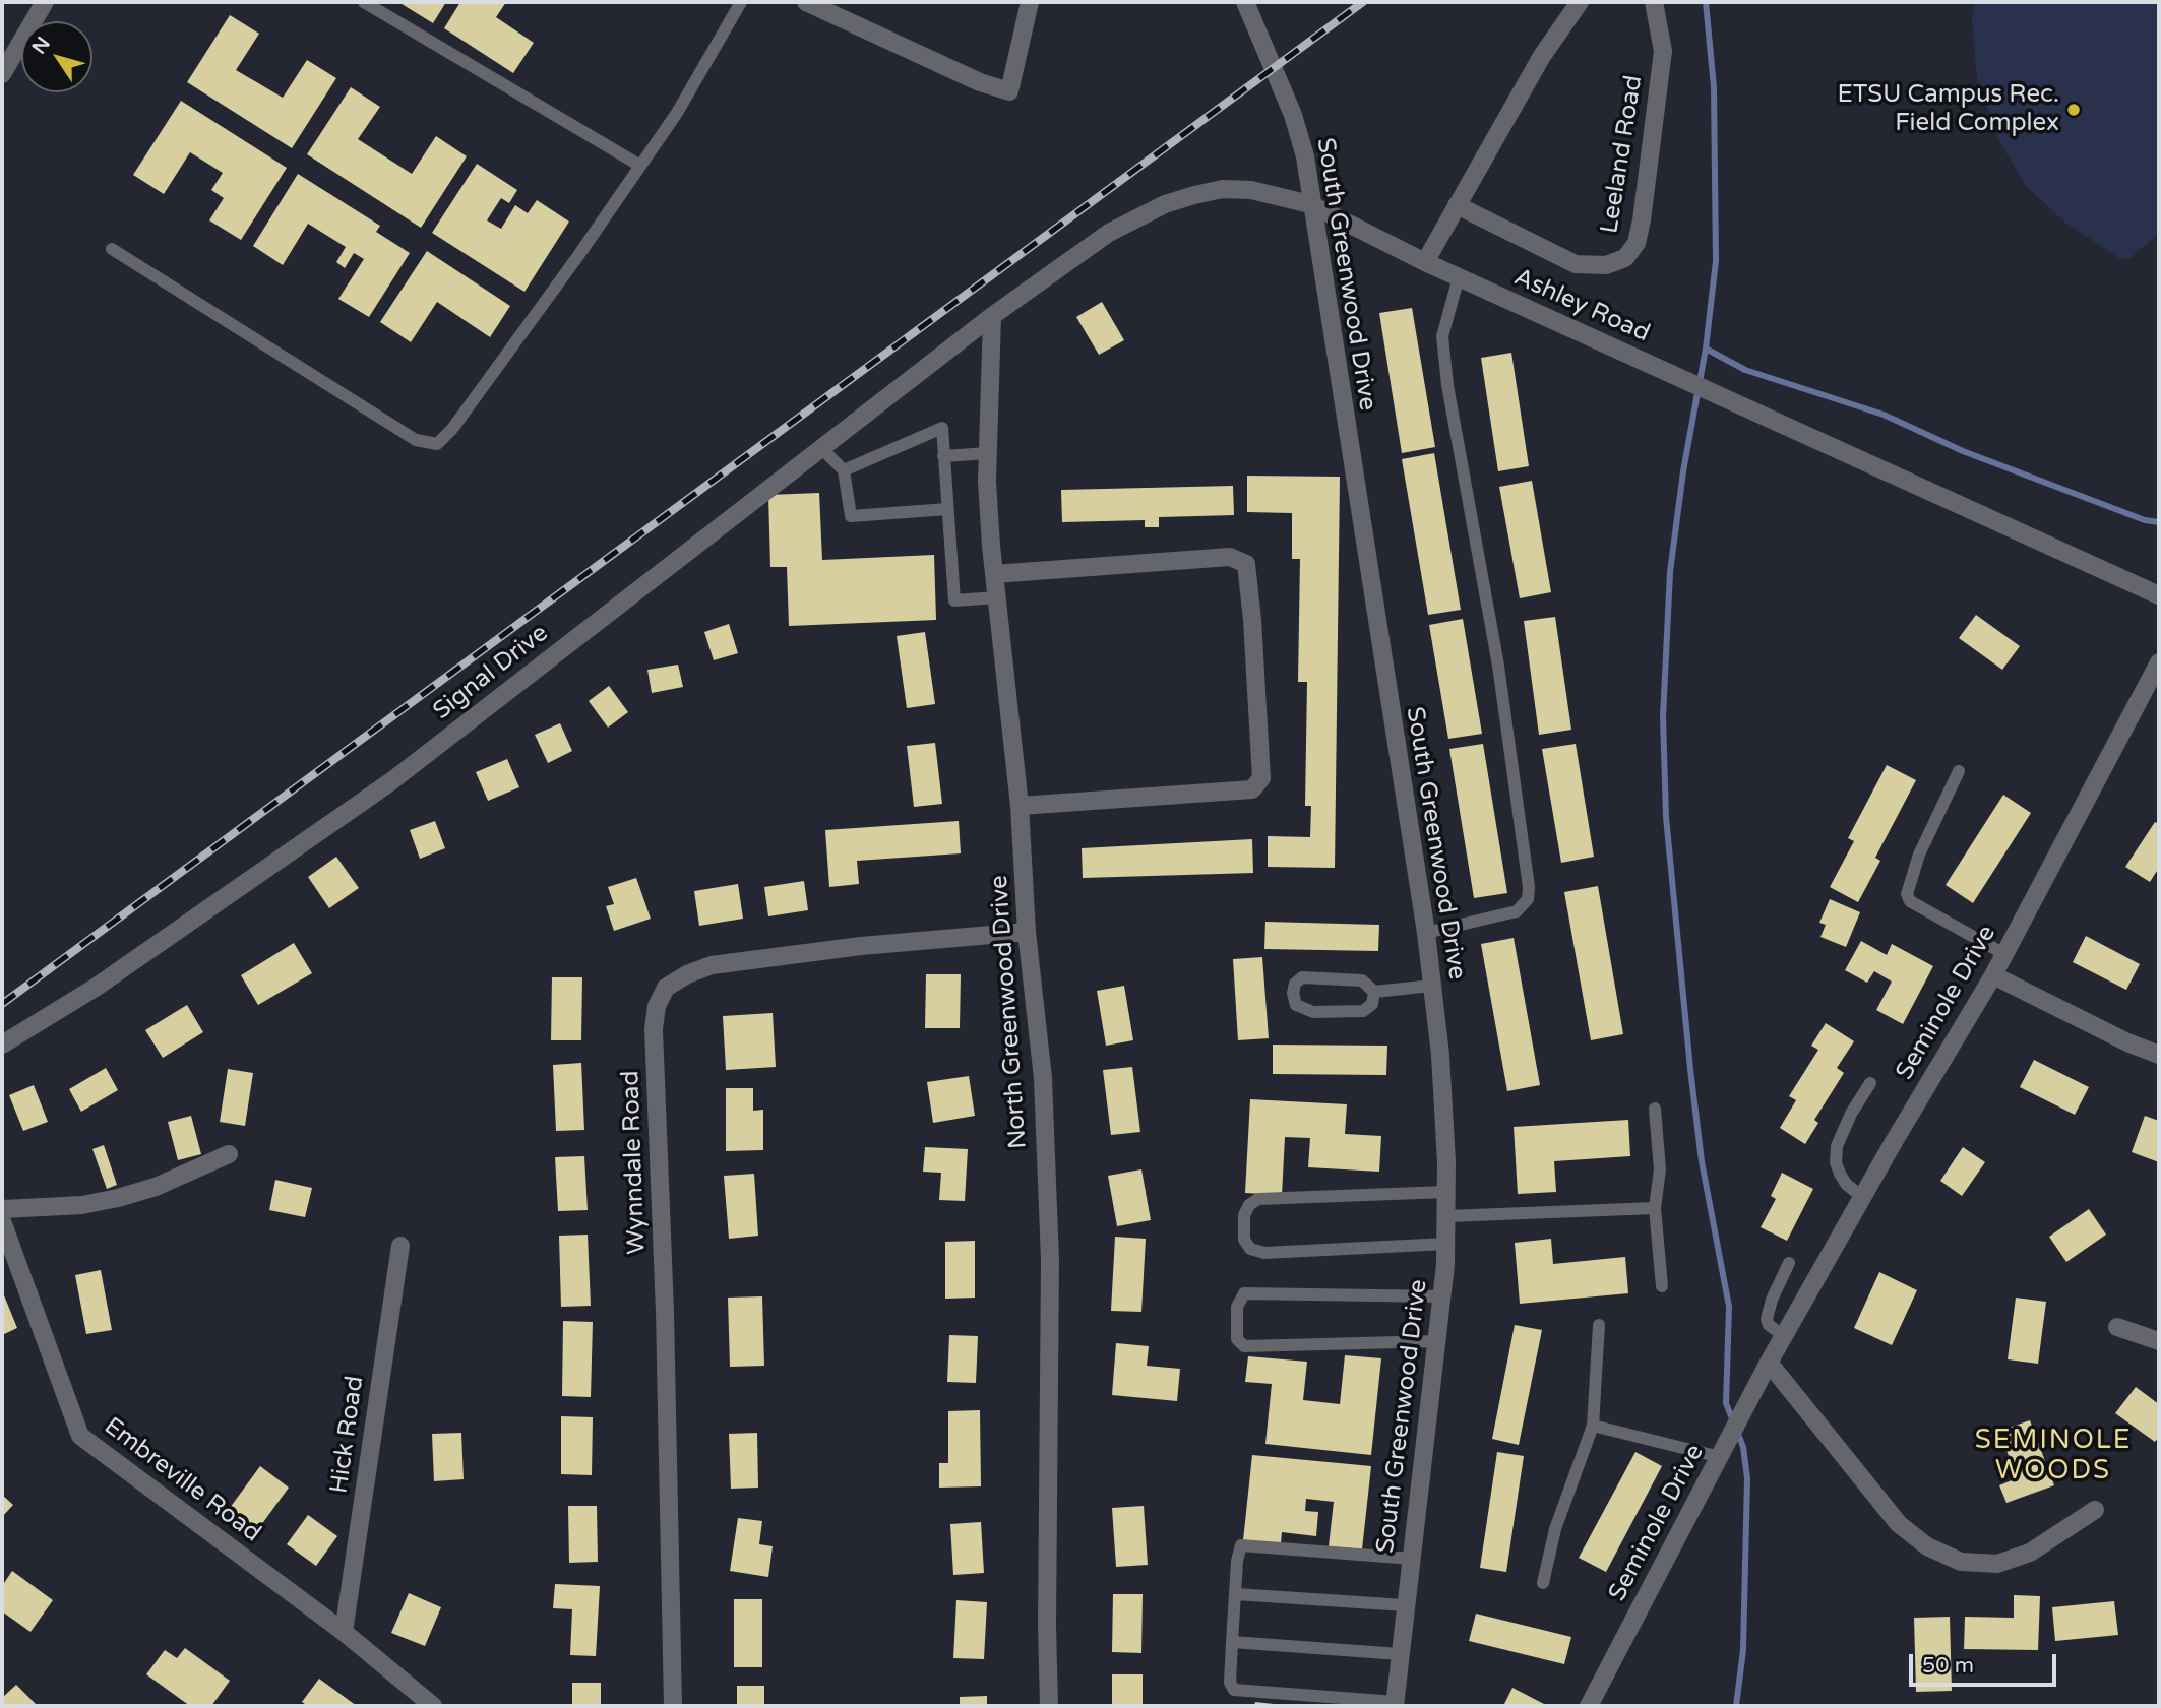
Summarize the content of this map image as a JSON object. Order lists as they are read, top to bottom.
{
  "streets": {
    "street": [
      "Leeland Road",
      "South Greenwood Drive",
      "Ashley Road",
      "Signal Drive",
      "Seminole Drive",
      "North Greenwood Drive",
      "Wynndale Road",
      "Hick Road",
      "Embreville Road"
    ]
  },
  "crossings": [
    ["South Greenwood Drive", "Ashley Road"],
    ["Ashley Road", "Signal Drive"],
    ["Ashley Road", "North Greenwood Drive"],
    ["Signal Drive", "North Greenwood Drive"],
    ["North Greenwood Drive", "Wynndale Road"],
    ["Hick Road", "Embreville Road"]
  ],
  "districts": ["SEMINOLE WOODS"],
  "places": ["ETSU Campus Rec. Field Complex"],
  "scale_bar": "50 m",
  "north": "top left"
}
